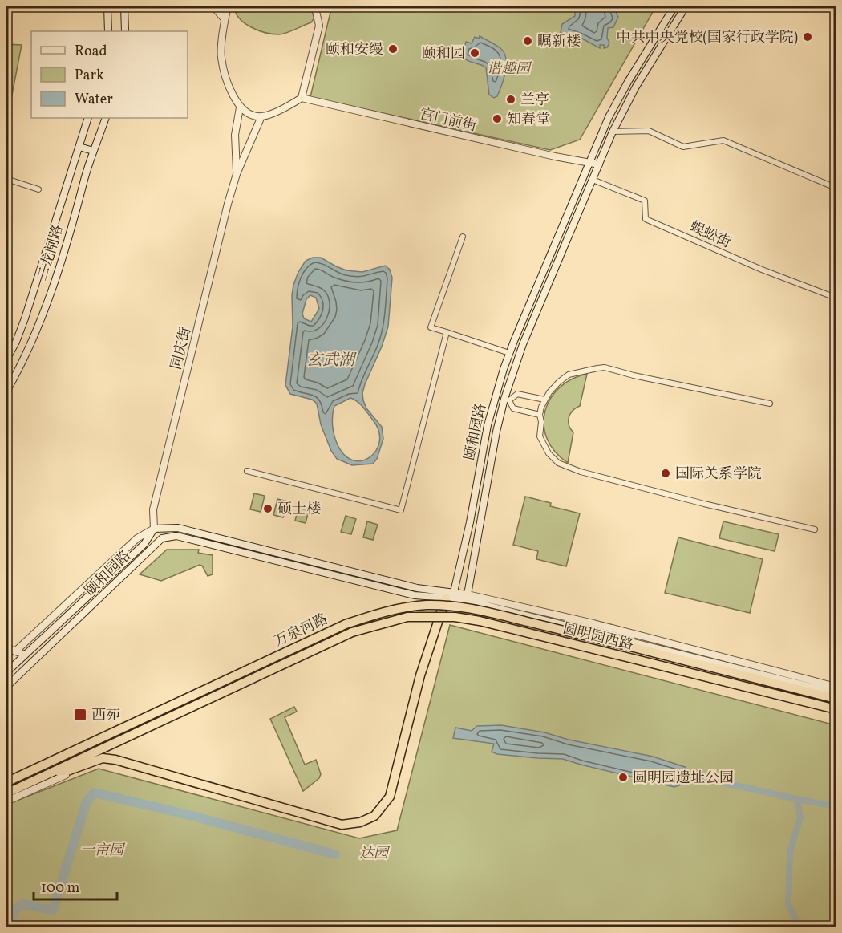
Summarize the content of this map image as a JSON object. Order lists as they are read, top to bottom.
{
  "streets": {
    "highway": ["万泉河路", "圆明园西路"],
    "main road": ["二龙闸路", "颐和园路"],
    "street": ["宫门前街", "蜈蚣街", "同庆街"]
  },
  "crossings": [
    ["宫门前街", "颐和园路"],
    ["蜈蚣街", "颐和园路"],
    ["同庆街", "颐和园路"],
    ["颐和园路", "圆明园西路"],
    ["万泉河路", "圆明园西路"]
  ],
  "water": ["玄武湖"],
  "parks": ["谐趣园", "一亩园", "达园"],
  "places": {
    "other": [
      "中共中央党校(国家行政学院)",
      "瞩新楼",
      "颐和安缦",
      "颐和园",
      "兰亭",
      "知春堂",
      "国际关系学院",
      "硕士楼",
      "圆明园遗址公园"
    ],
    "transit": ["西苑"]
  },
  "legend": ["Road", "Park", "Water"],
  "scale_bar": "100 m"
}
